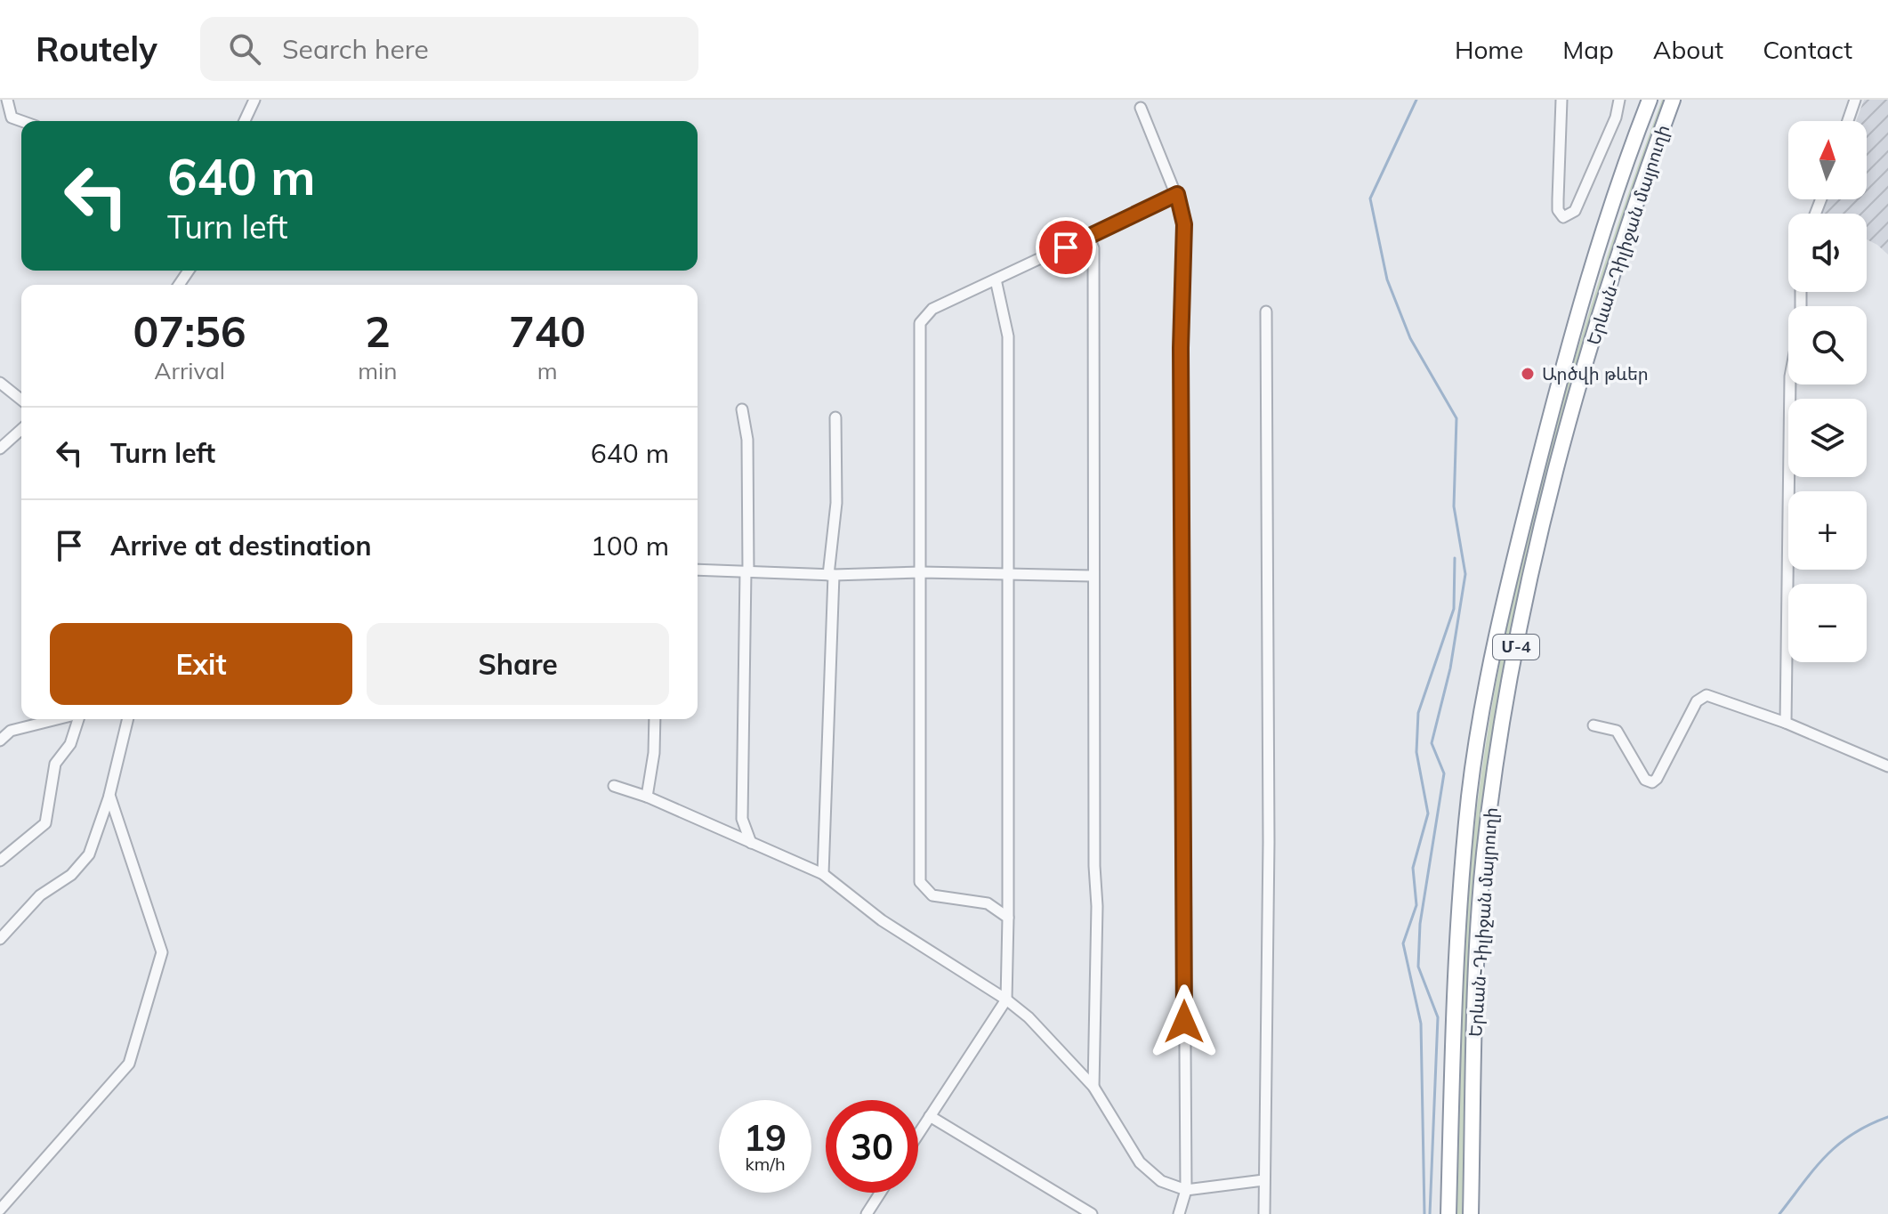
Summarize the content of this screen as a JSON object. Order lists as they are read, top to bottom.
{
  "streets": {
    "highway": ["Երևան-Դիլիջան մայրուղի", "Մ-4"]
  },
  "places": ["Արծվի թևեր"],
  "north": "top",
  "page": {
    "header": "Routely",
    "search": "Search here",
    "nav": [
      "Home",
      "Map",
      "About",
      "Contact"
    ],
    "map_buttons": ["+", "−"],
    "turn": ["640 m", "Turn left"],
    "eta": [
      "07:56",
      "Arrival",
      "2",
      "min",
      "740",
      "m"
    ],
    "list": [
      {
        "name": "Turn left",
        "value": "640 m"
      },
      {
        "name": "Arrive at destination",
        "value": "100 m"
      }
    ],
    "buttons": ["Exit", "Share"],
    "speed": "19 km/h",
    "limit": "30"
  }
}
